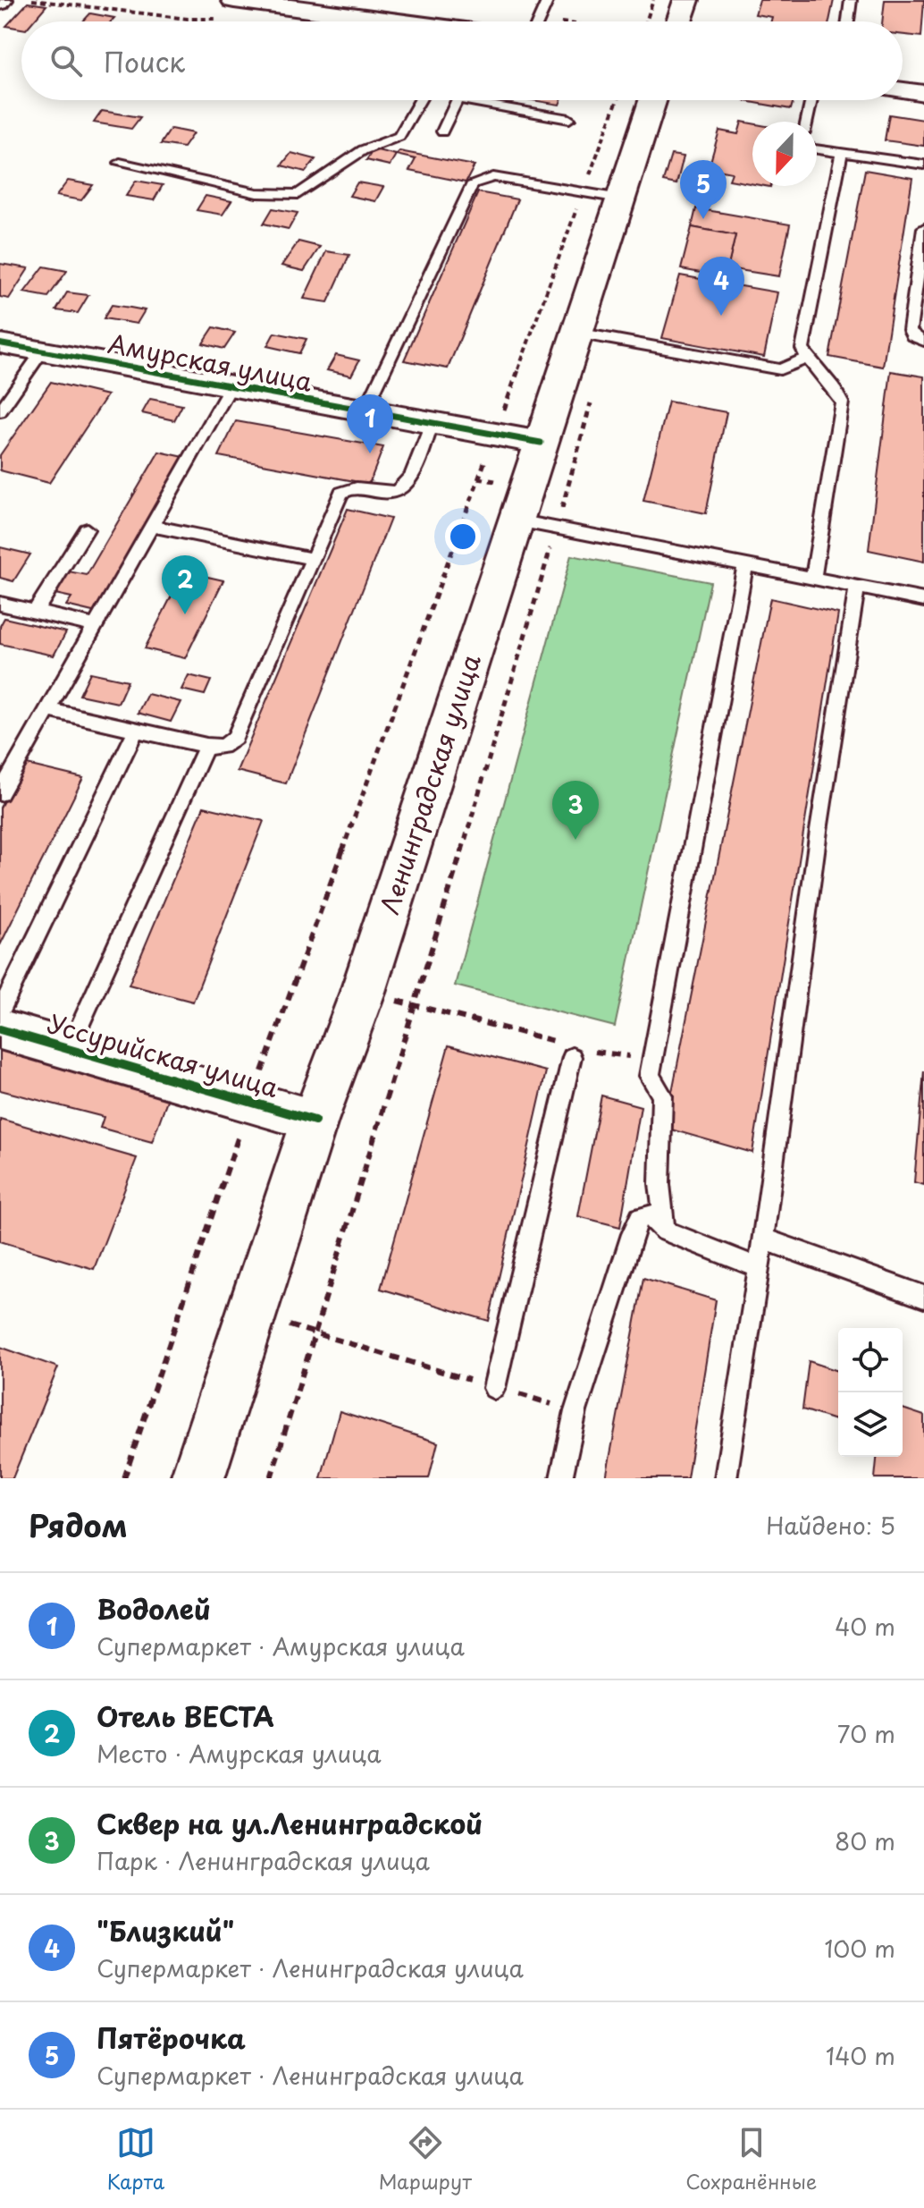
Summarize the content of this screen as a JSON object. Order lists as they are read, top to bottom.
{
  "streets": {
    "main road": ["Ленинградская улица"],
    "street": ["Амурская улица", "Уссурийская улица"]
  },
  "crossings": [
    ["Амурская улица", "Ленинградская улица"],
    ["Ленинградская улица", "Уссурийская улица"]
  ],
  "north": "bottom",
  "page": {
    "search": "Поиск",
    "pins": [
      "5",
      "4",
      "1",
      "2",
      "3"
    ],
    "heading": ["Рядом", "Найдено: 5"],
    "list": [
      {
        "mark": "1",
        "name": "Водолей",
        "note": "Супермаркет · Амурская улица",
        "value": "40 m"
      },
      {
        "mark": "2",
        "name": "Отель ВЕСТА",
        "note": "Место · Амурская улица",
        "value": "70 m"
      },
      {
        "mark": "3",
        "name": "Сквер на ул.Ленинградской",
        "note": "Парк · Ленинградская улица",
        "value": "80 m"
      },
      {
        "mark": "4",
        "name": "\"Близкий\"",
        "note": "Супермаркет · Ленинградская улица",
        "value": "100 m"
      },
      {
        "mark": "5",
        "name": "Пятёрочка",
        "note": "Супермаркет · Ленинградская улица",
        "value": "140 m"
      }
    ],
    "nav": ["Карта", "Маршрут", "Сохранённые"]
  }
}
